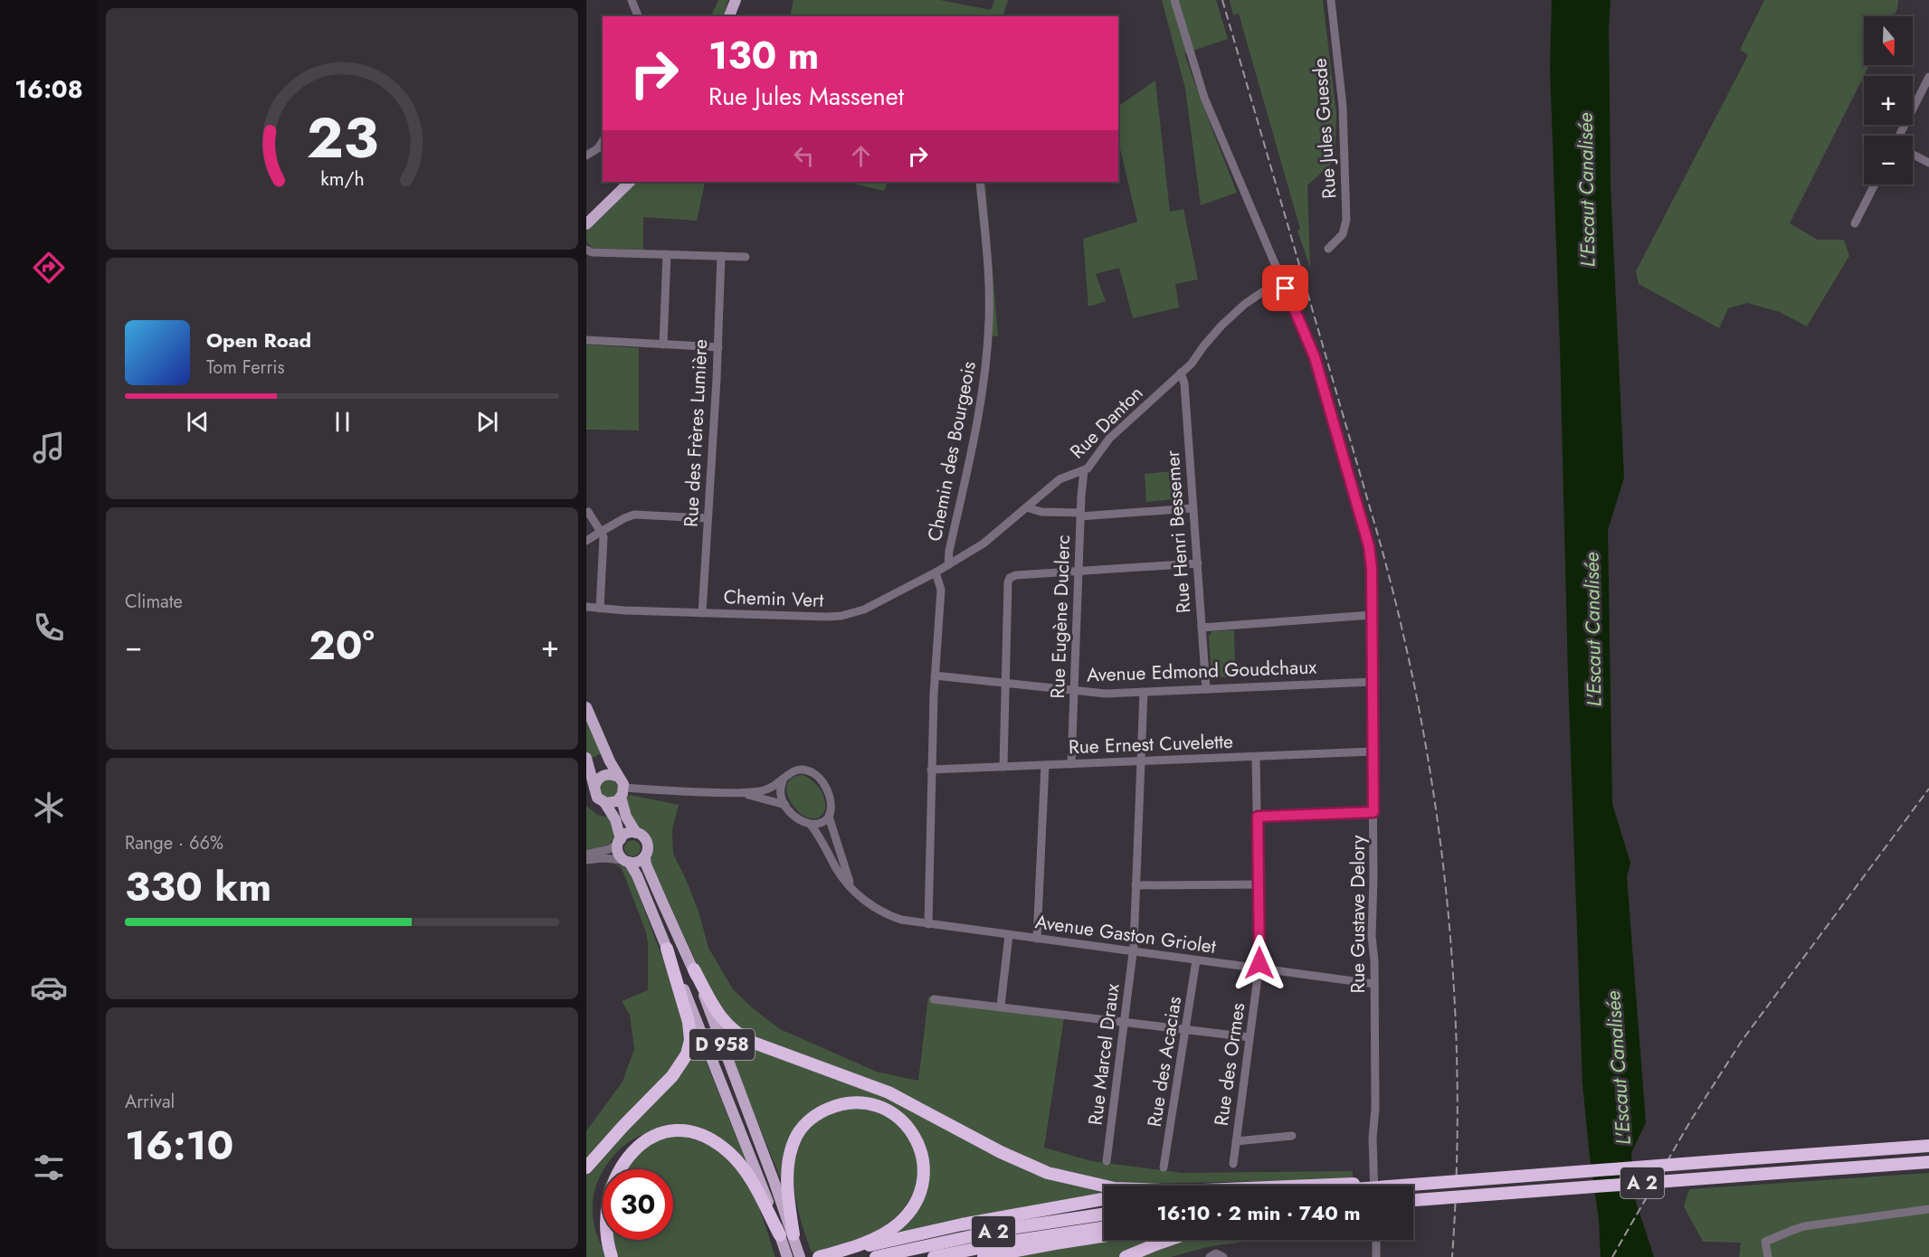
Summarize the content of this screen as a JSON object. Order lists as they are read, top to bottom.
{
  "streets": {
    "highway": ["A 2"],
    "main road": ["D 958"],
    "street": [
      "Rue Jules Guesde",
      "Rue Danton",
      "Rue des Frères Lumière",
      "Chemin des Bourgeois",
      "Rue Henri Bessemer",
      "Chemin Vert",
      "Rue Eugène Duclerc",
      "Avenue Edmond Goudchaux",
      "Rue Ernest Cuvelette",
      "Rue Gustave Delory",
      "Avenue Gaston Griolet",
      "Rue Marcel Draux",
      "Rue des Acacias",
      "Rue des Ormes"
    ]
  },
  "crossings": [
    ["Rue Danton", "Chemin des Bourgeois"],
    ["Rue Danton", "Rue Henri Bessemer"],
    ["Rue Danton", "Chemin Vert"],
    ["Rue Danton", "Rue Eugène Duclerc"],
    ["Rue Danton", "Rue Gustave Delory"],
    ["Rue des Frères Lumière", "Chemin Vert"],
    ["Chemin des Bourgeois", "Chemin Vert"],
    ["Rue Henri Bessemer", "Avenue Edmond Goudchaux"],
    ["Rue Eugène Duclerc", "Avenue Edmond Goudchaux"],
    ["Rue Eugène Duclerc", "Rue Ernest Cuvelette"],
    ["Avenue Edmond Goudchaux", "Rue Gustave Delory"],
    ["Avenue Edmond Goudchaux", "Rue Marcel Draux"],
    ["Rue Ernest Cuvelette", "Rue Gustave Delory"],
    ["Rue Ernest Cuvelette", "Rue Marcel Draux"],
    ["Rue Ernest Cuvelette", "Rue des Ormes"],
    ["Rue Gustave Delory", "Avenue Gaston Griolet"],
    ["Avenue Gaston Griolet", "Rue Marcel Draux"],
    ["Avenue Gaston Griolet", "Rue des Acacias"],
    ["Avenue Gaston Griolet", "Rue des Ormes"]
  ],
  "water": ["L'Escaut Canalisée"],
  "north": "bottom",
  "page": {
    "tabs": "16:08",
    "map_buttons": ["+", "−"],
    "turn": ["130 m", "Rue Jules Massenet"],
    "song": ["Open Road", "Tom Ferris"],
    "tile": [
      "Climate",
      ["Range · 66%", "330 km"],
      ["Arrival", "16:10"]
    ],
    "heat": ["−", "20°", "+"],
    "limit": "30",
    "trip": "16:10 · 2 min · 740 m",
    "gauge": ["23", "km/h"]
  }
}
